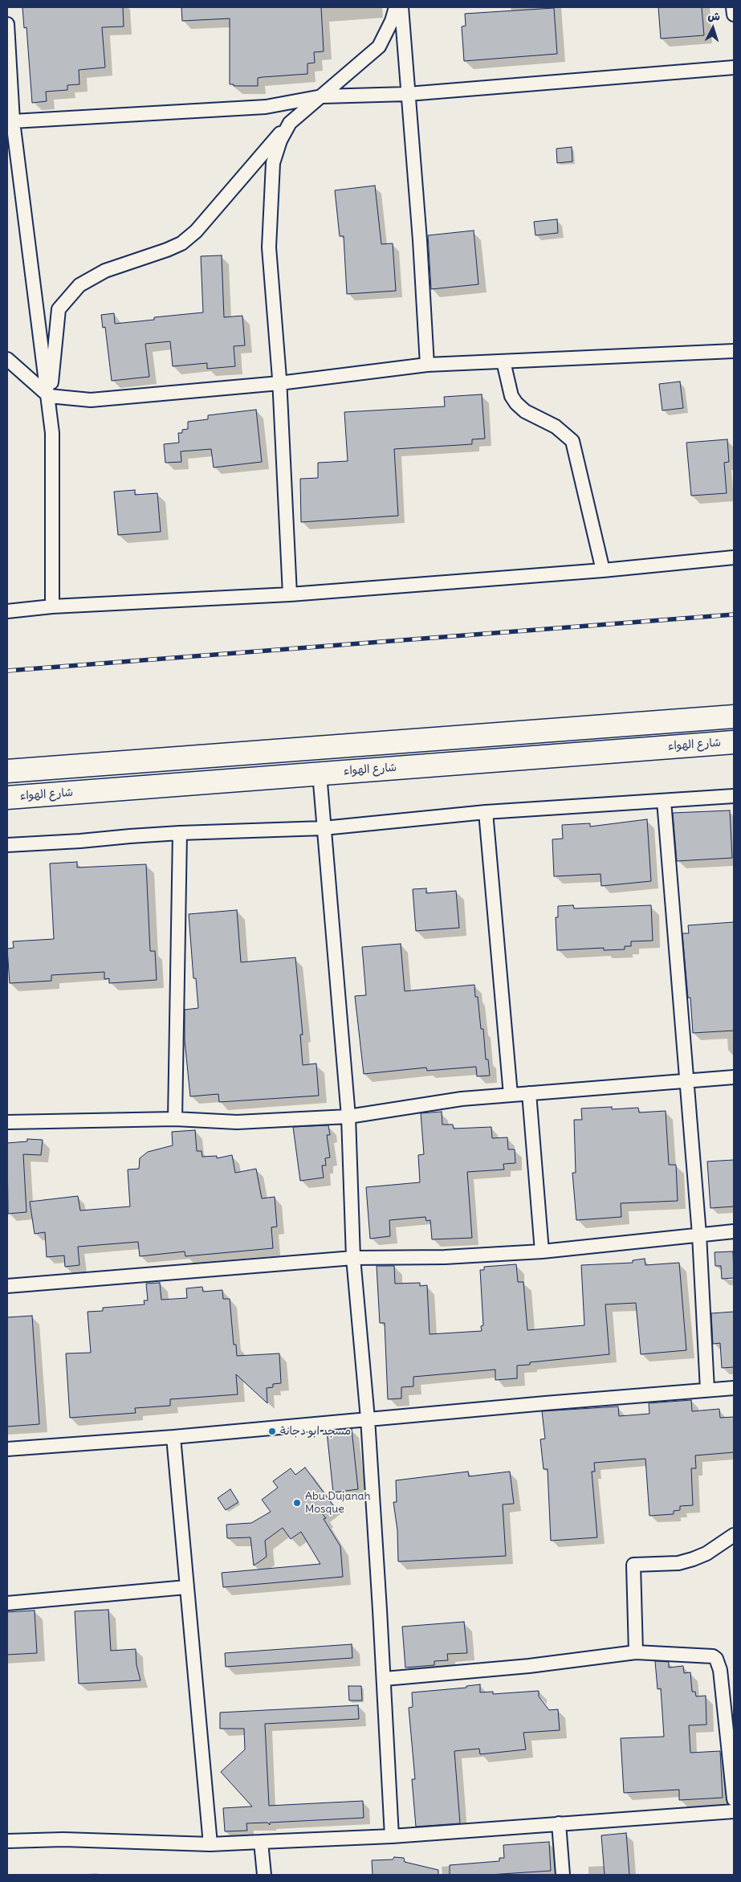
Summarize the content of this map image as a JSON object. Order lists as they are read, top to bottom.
{
  "streets": {
    "highway": ["شارع الهواء"]
  },
  "places": ["مسجد ابو دجانة", "Abu Dujanah Mosque"],
  "north": "top"
}
